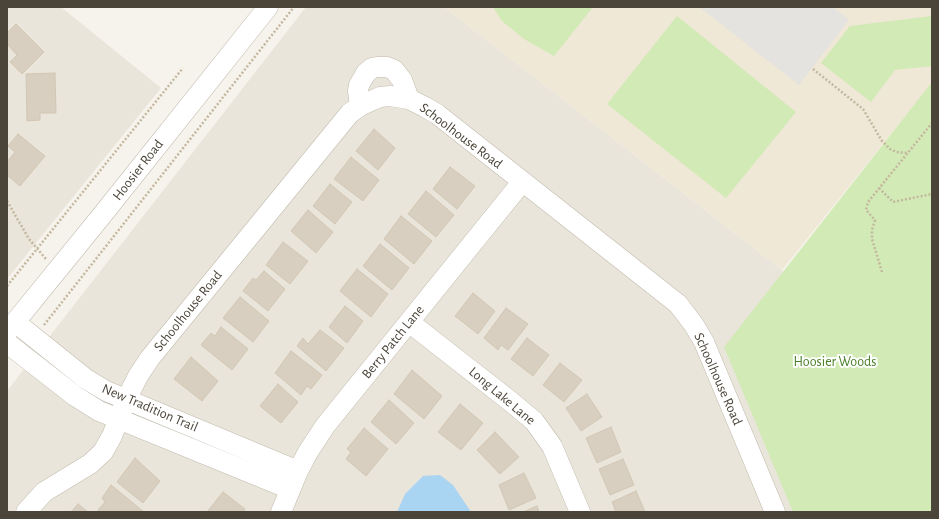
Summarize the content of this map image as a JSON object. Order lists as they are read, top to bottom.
{
  "streets": {
    "street": [
      "Schoolhouse Road",
      "Hoosier Road",
      "Berry Patch Lane",
      "Long Lake Lane",
      "New Tradition Trail"
    ]
  },
  "crossings": [
    ["Schoolhouse Road", "Berry Patch Lane"],
    ["Schoolhouse Road", "New Tradition Trail"],
    ["Hoosier Road", "New Tradition Trail"],
    ["Berry Patch Lane", "Long Lake Lane"],
    ["Berry Patch Lane", "New Tradition Trail"]
  ],
  "parks": ["Hoosier Woods"]
}
